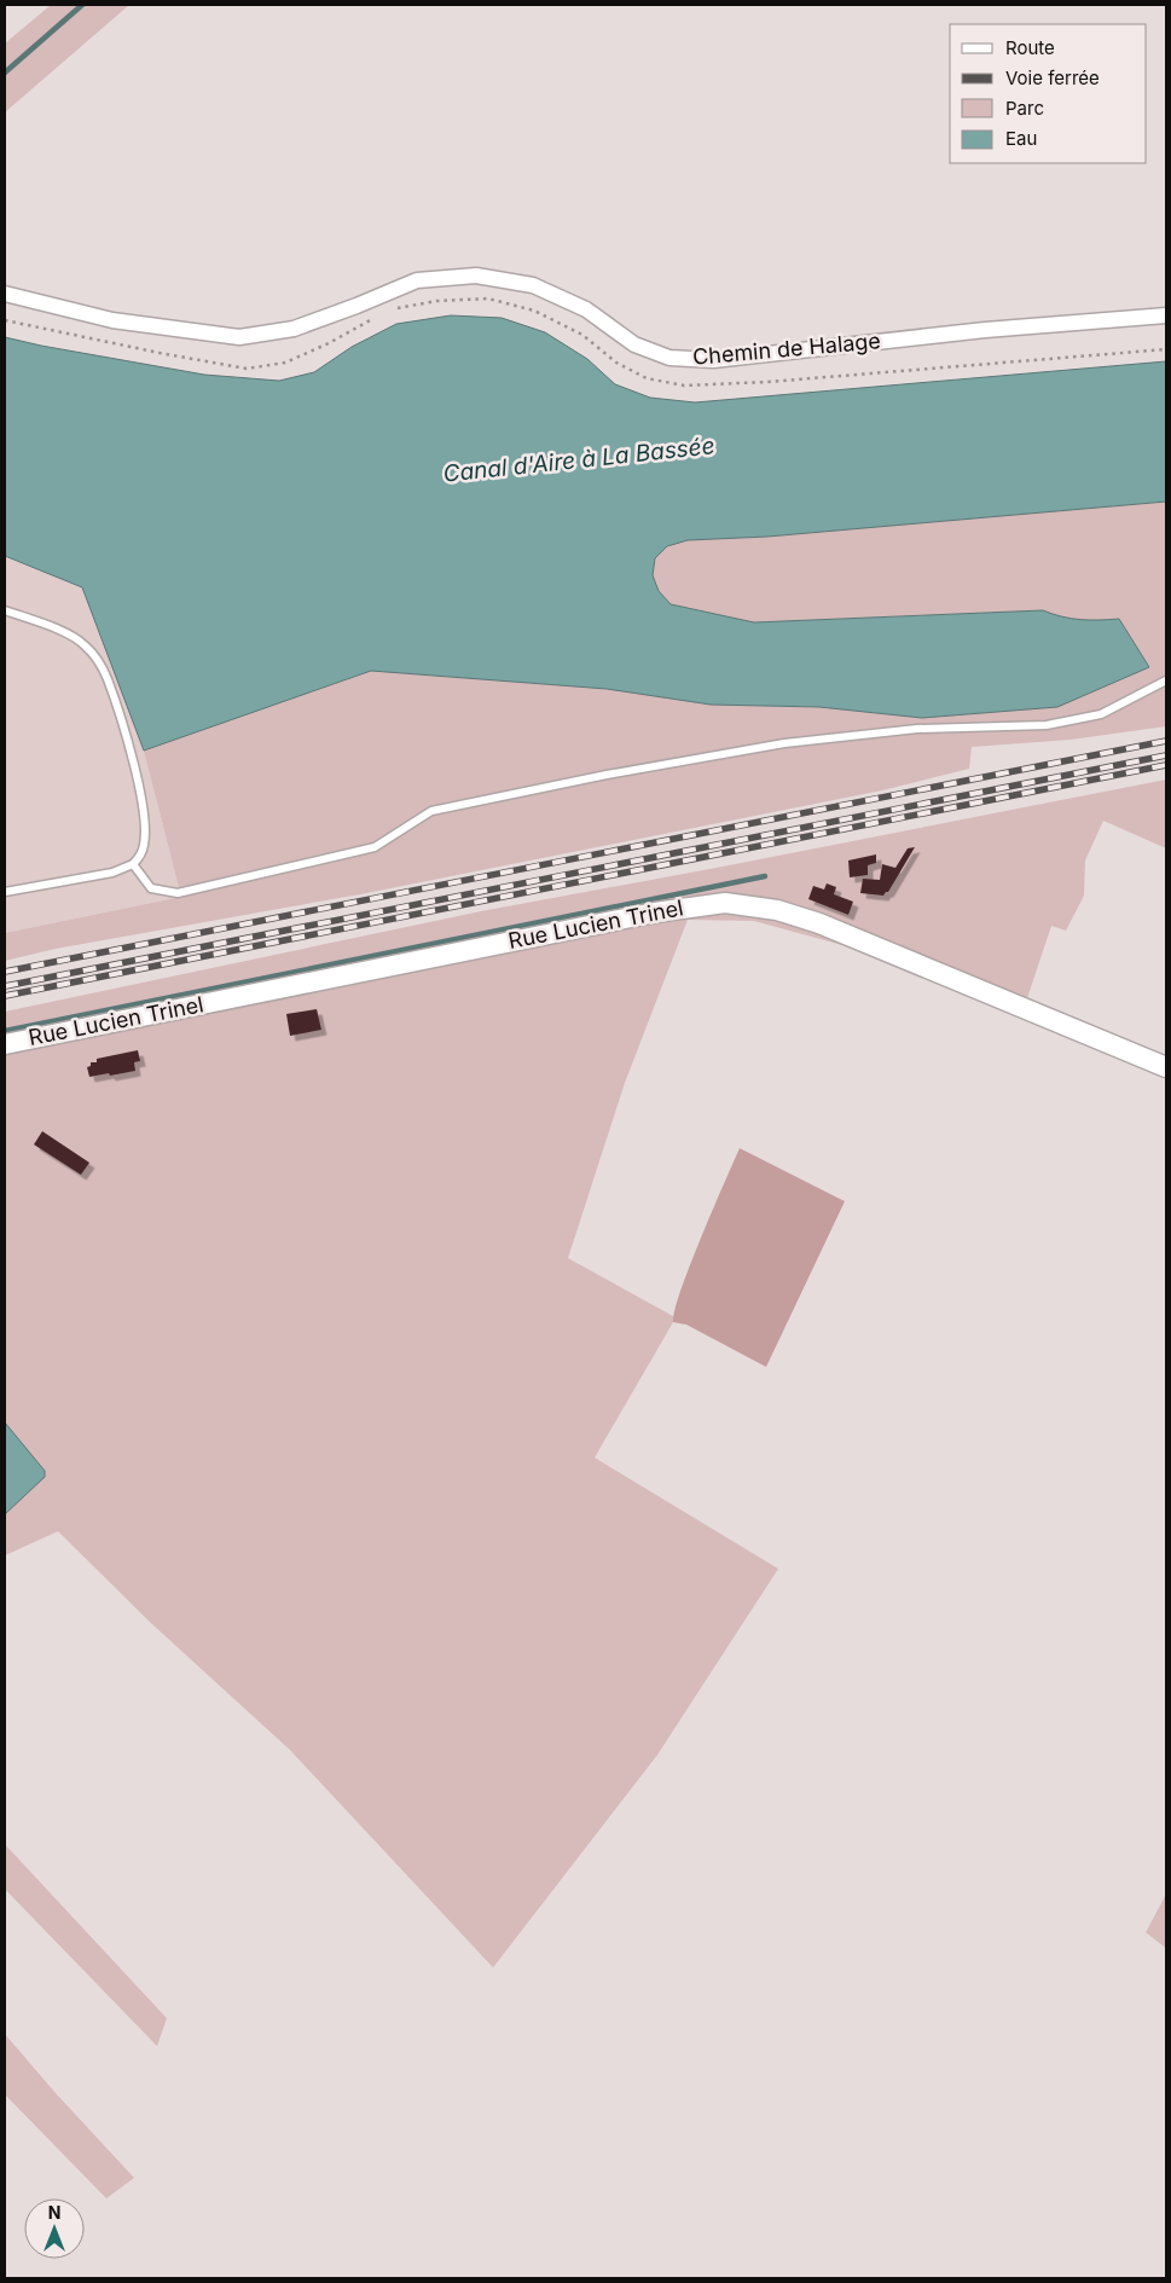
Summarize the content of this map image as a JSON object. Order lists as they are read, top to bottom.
{
  "streets": {
    "street": ["Chemin de Halage", "Rue Lucien Trinel"]
  },
  "water": ["Canal d'Aire à La Bassée"],
  "legend": [
    "Route",
    "Voie ferrée",
    "Parc",
    "Eau"
  ],
  "north": "top"
}
